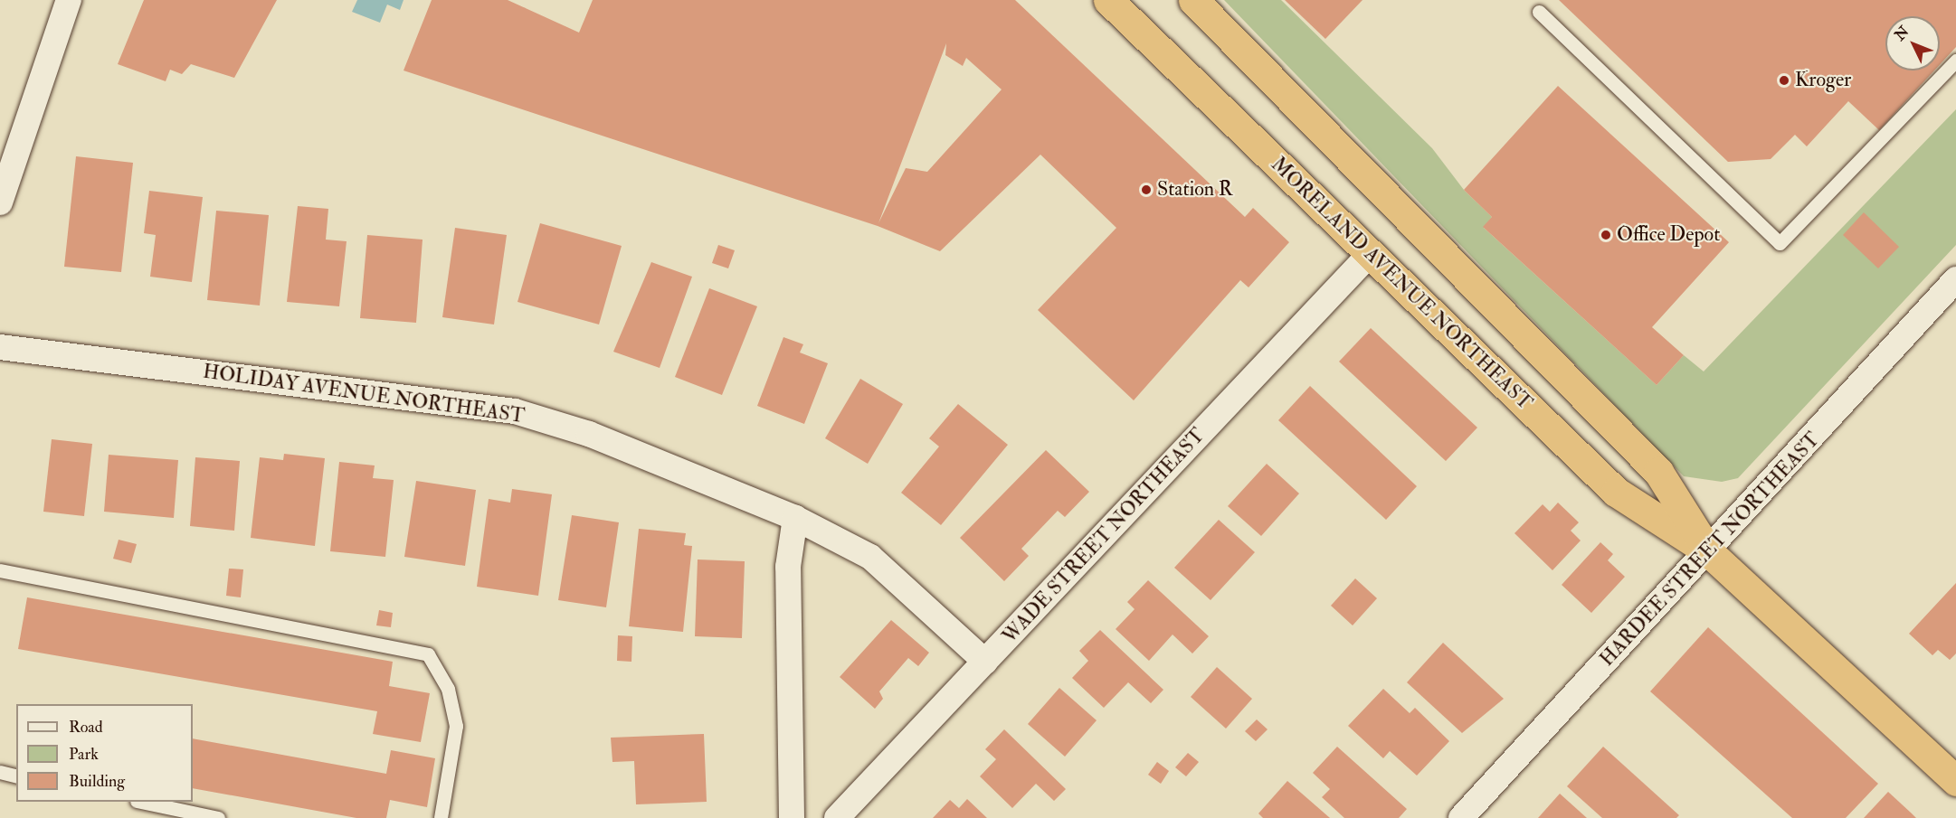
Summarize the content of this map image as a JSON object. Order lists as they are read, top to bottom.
{
  "streets": {
    "highway": ["MORELAND AVENUE NORTHEAST"],
    "street": ["HOLIDAY AVENUE NORTHEAST", "WADE STREET NORTHEAST", "HARDEE STREET NORTHEAST"]
  },
  "crossings": [
    ["MORELAND AVENUE NORTHEAST", "WADE STREET NORTHEAST"],
    ["MORELAND AVENUE NORTHEAST", "HARDEE STREET NORTHEAST"],
    ["HOLIDAY AVENUE NORTHEAST", "WADE STREET NORTHEAST"]
  ],
  "places": ["Kroger", "Station R", "Office Depot"],
  "legend": ["Road", "Park", "Building"],
  "north": "top left"
}
